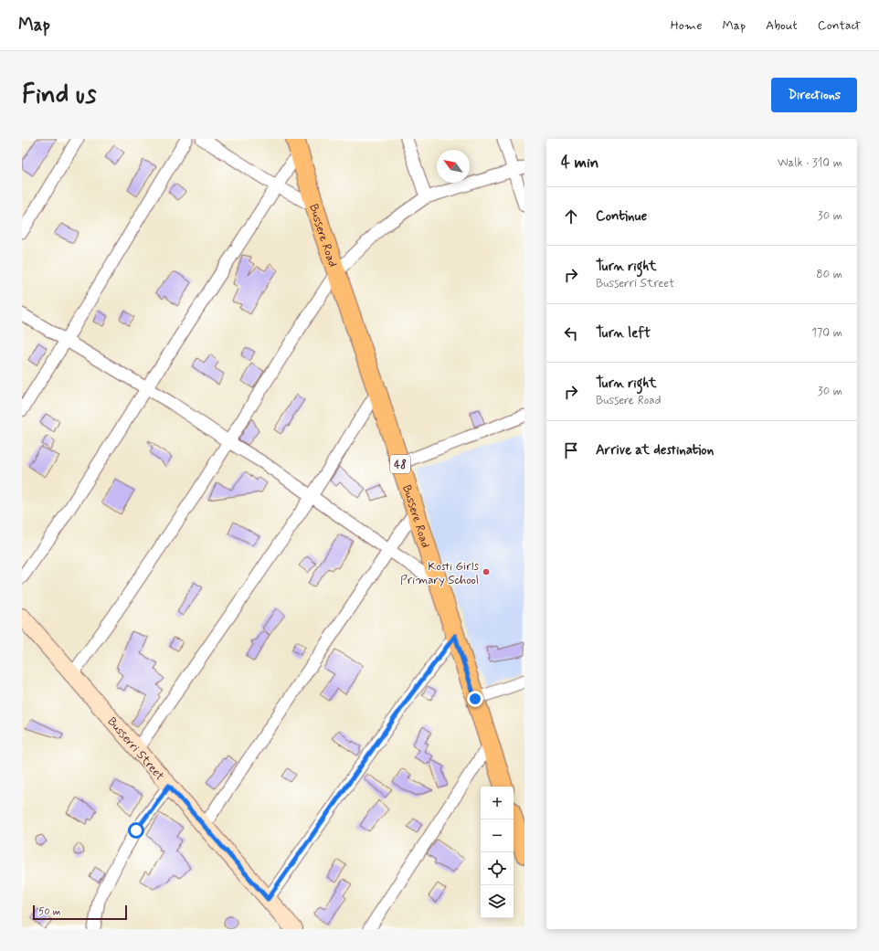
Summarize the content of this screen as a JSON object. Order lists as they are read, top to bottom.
{
  "streets": {
    "main road": ["Bussere Road", "48", "Busserri Street"]
  },
  "places": ["Kosti Girls Primary School"],
  "scale_bar": "50 m",
  "north": "top left",
  "page": {
    "header": "Map",
    "nav": [
      "Home",
      "Map",
      "About",
      "Contact"
    ],
    "buttons": "Directions",
    "title": "Find us",
    "heading": ["4 min", "Walk · 310 m"],
    "list": [
      ["Continue", "30 m"],
      ["Turn right", "Busserri Street", "80 m"],
      ["Turn left", "170 m"],
      ["Turn right", "Bussere Road", "30 m"],
      "Arrive at destination"
    ],
    "map_buttons": ["+", "−"],
    "scale": "50 m"
  }
}
